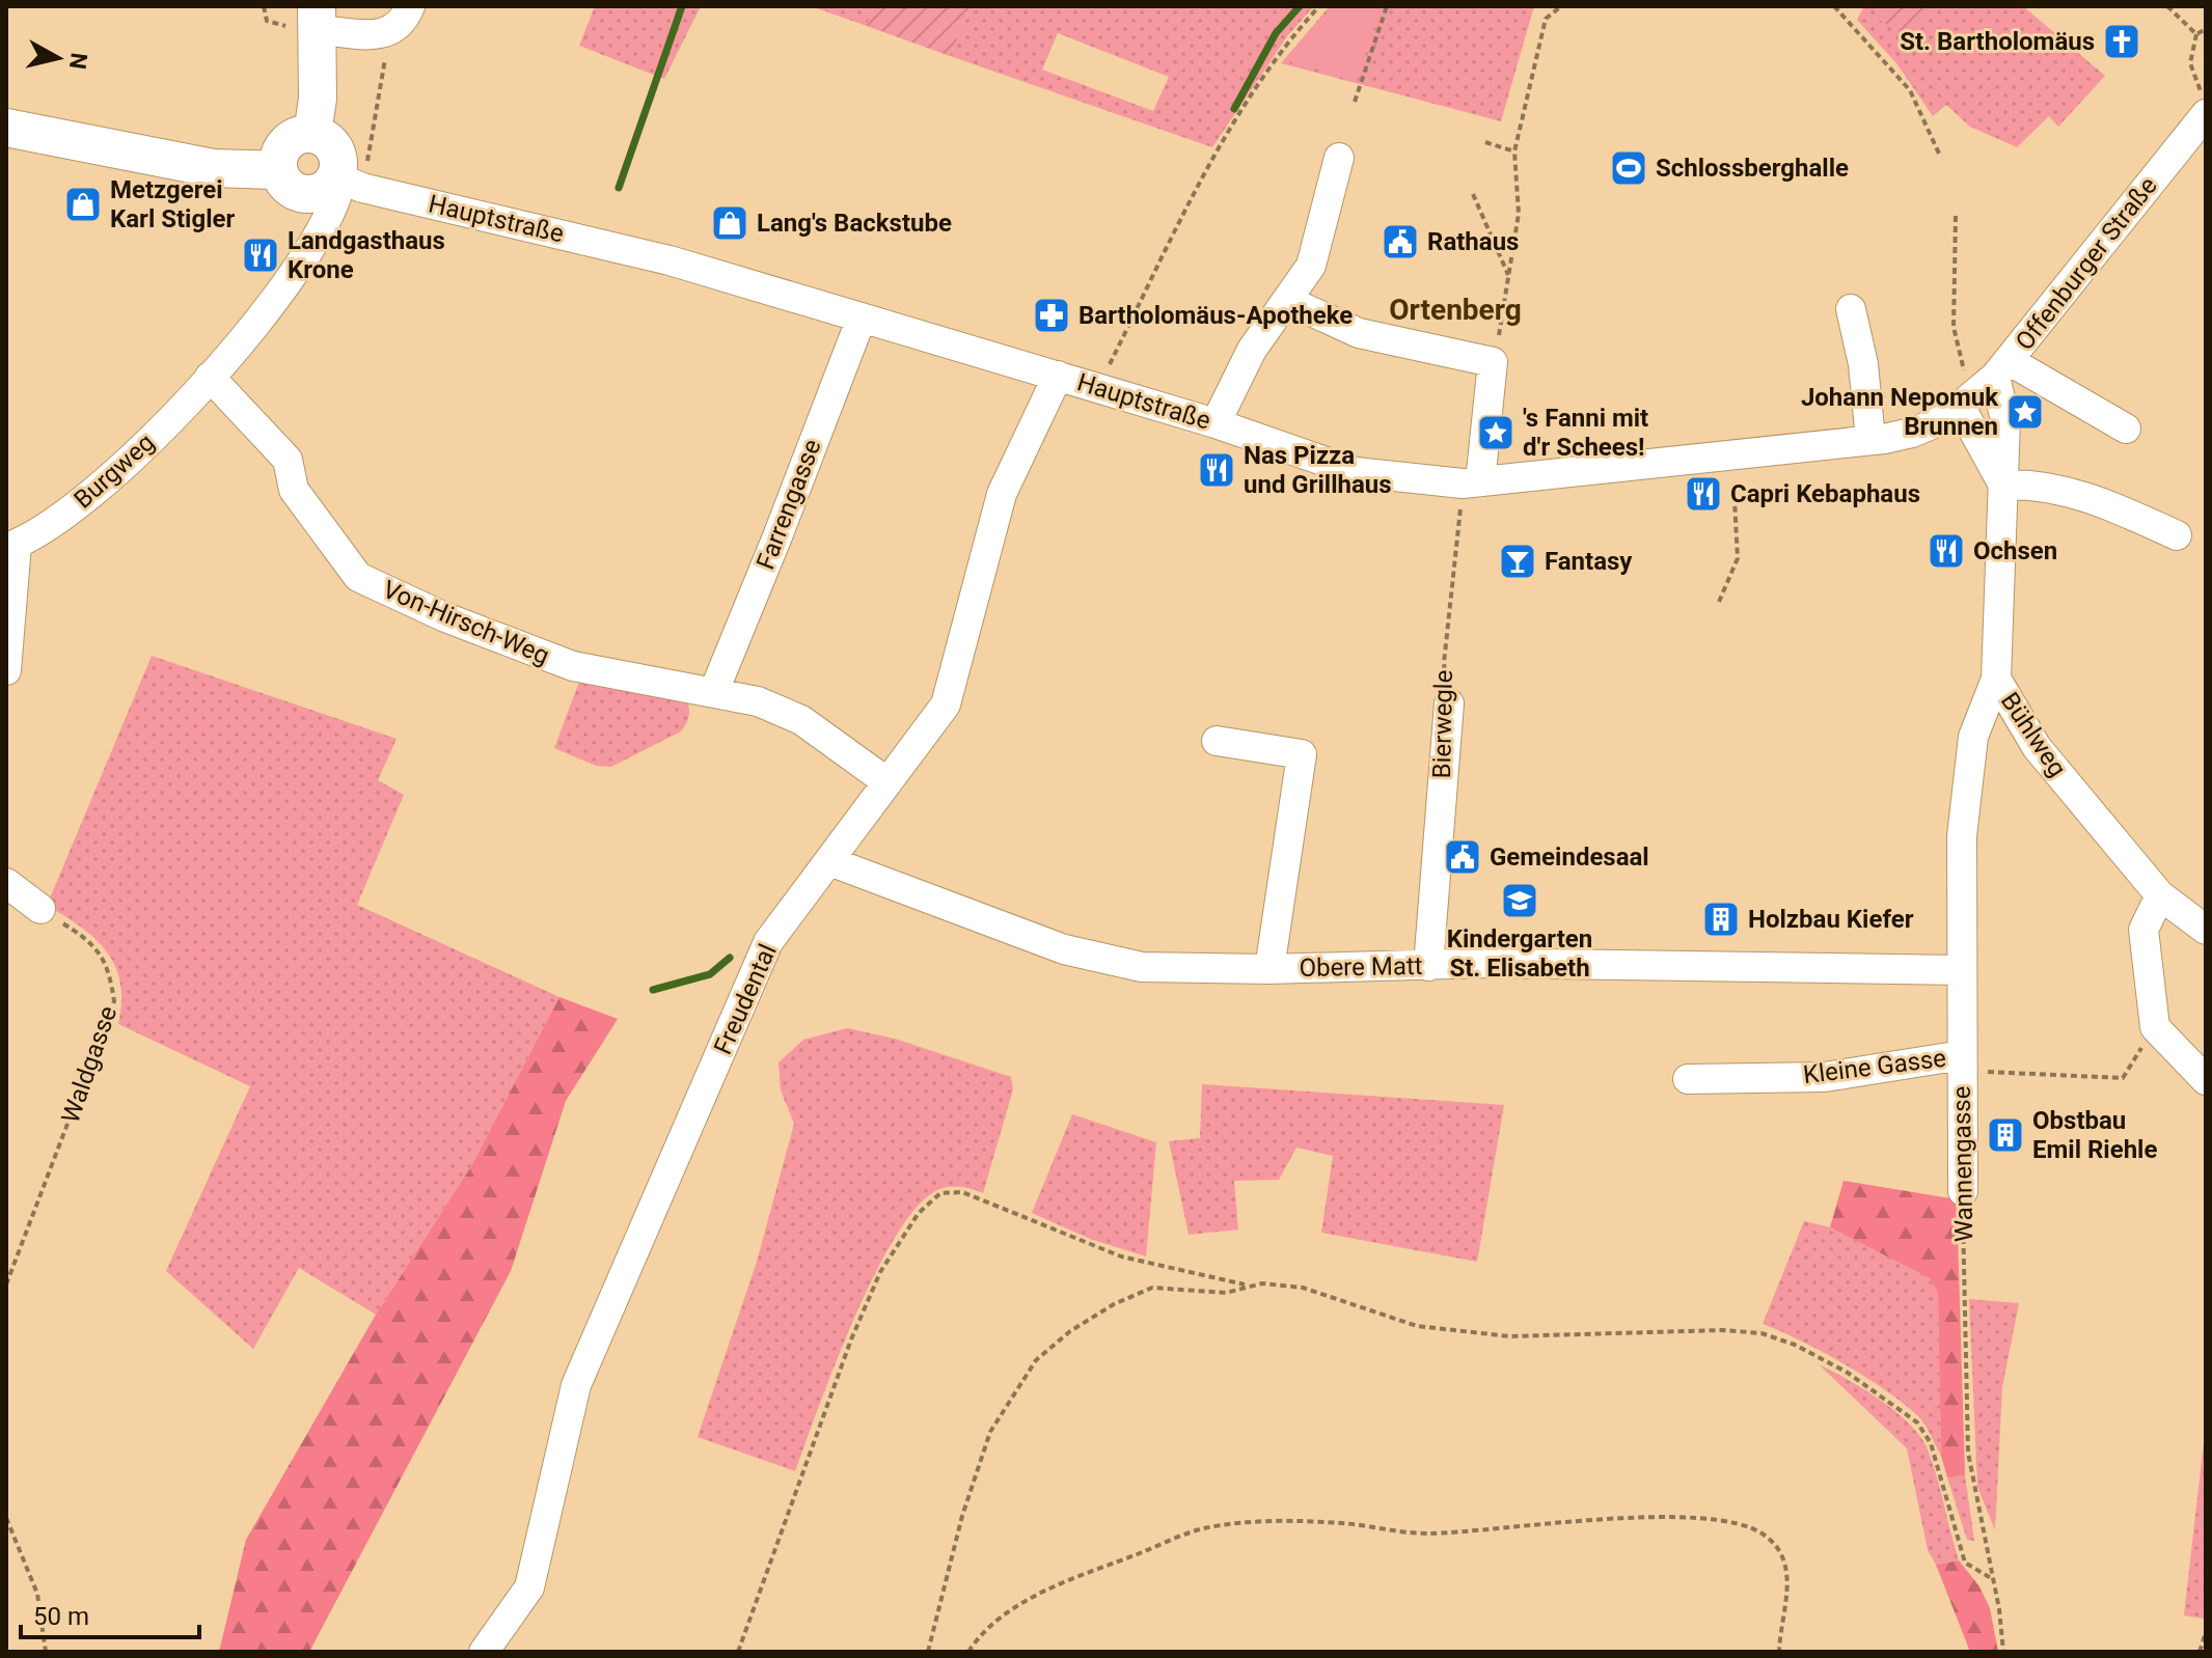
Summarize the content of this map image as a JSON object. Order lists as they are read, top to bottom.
{
  "streets": {
    "street": [
      "Hauptstraße",
      "Offenburger Straße",
      "Burgweg",
      "Farrengasse",
      "Von-Hirsch-Weg",
      "Bierwegle",
      "Bühlweg",
      "Obere Matt",
      "Freudental",
      "Kleine Gasse",
      "Wannengasse"
    ],
    "path": ["Waldgasse"]
  },
  "crossings": [
    ["Hauptstraße", "Offenburger Straße"],
    ["Hauptstraße", "Burgweg"],
    ["Hauptstraße", "Farrengasse"],
    ["Hauptstraße", "Bierwegle"],
    ["Hauptstraße", "Freudental"],
    ["Offenburger Straße", "Bühlweg"],
    ["Burgweg", "Von-Hirsch-Weg"],
    ["Farrengasse", "Von-Hirsch-Weg"],
    ["Bierwegle", "Obere Matt"],
    ["Bühlweg", "Wannengasse"],
    ["Obere Matt", "Freudental"],
    ["Obere Matt", "Wannengasse"],
    ["Kleine Gasse", "Wannengasse"]
  ],
  "districts": ["Ortenberg"],
  "places": {
    "church": ["St. Bartholomäus"],
    "sports": ["Schlossberghalle"],
    "shop": ["Metzgerei Karl Stigler", "Lang's Backstube"],
    "public building": ["Rathaus", "Gemeindesaal"],
    "restaurant": [
      "Landgasthaus Krone",
      "Nas Pizza und Grillhaus",
      "Capri Kebaphaus",
      "Ochsen"
    ],
    "pharmacy": ["Bartholomäus-Apotheke"],
    "place": ["Johann Nepomuk Brunnen", "'s Fanni mit d'r Schees!"],
    "bar": ["Fantasy"],
    "school or university": ["Kindergarten St. Elisabeth"],
    "building": ["Holzbau Kiefer", "Obstbau Emil Riehle"]
  },
  "scale_bar": "50 m",
  "north": "right"
}
